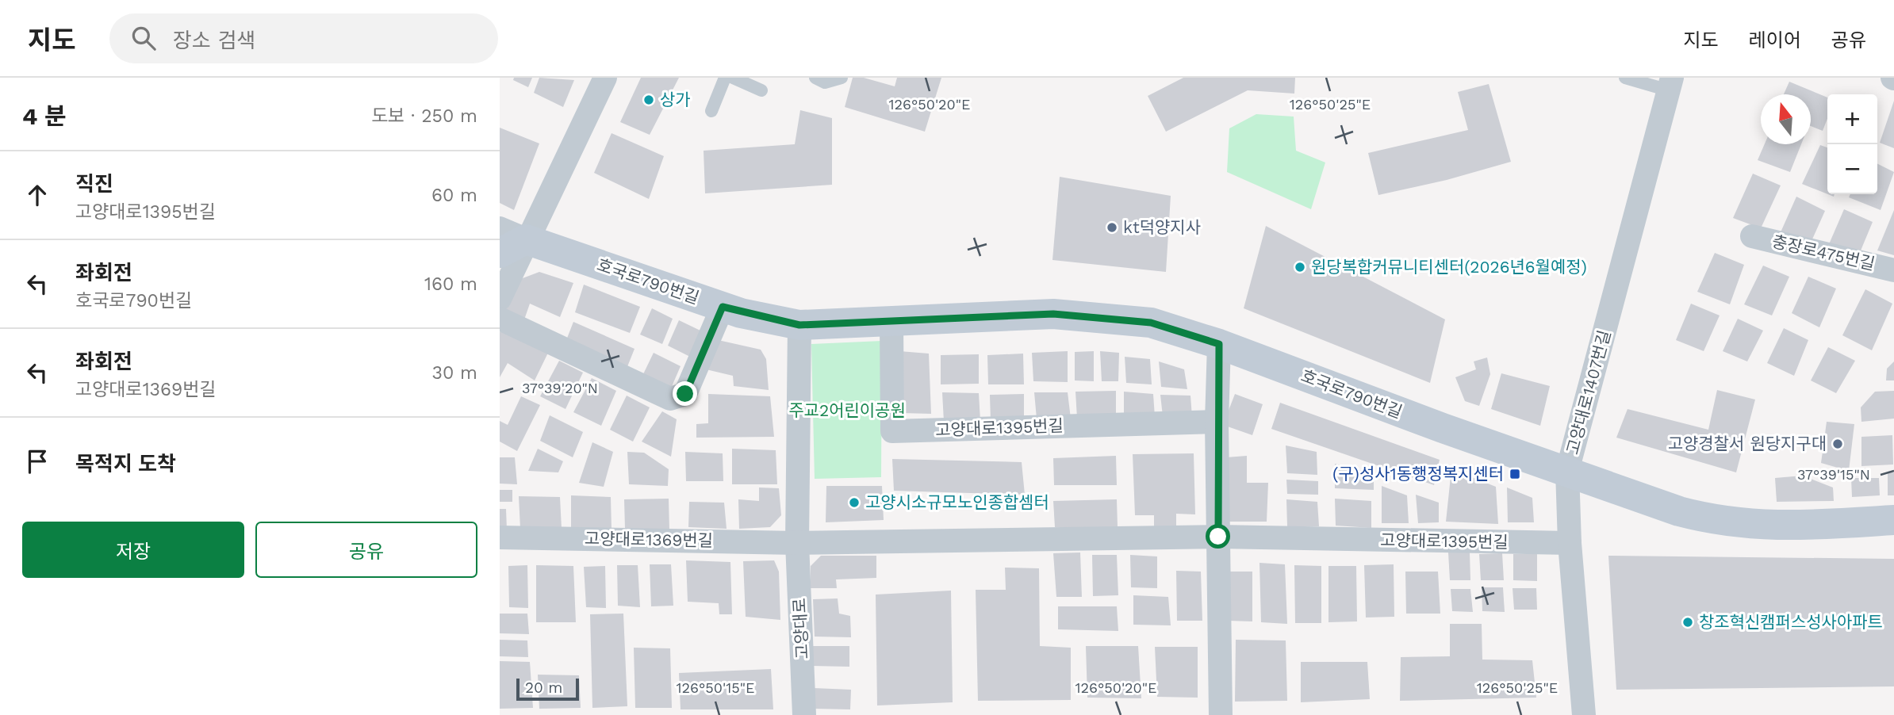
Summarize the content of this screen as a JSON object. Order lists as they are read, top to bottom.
{
  "streets": {
    "street": [
      "충장로475번길",
      "호국로790번길",
      "고양대로1407번길",
      "고양대로1395번길",
      "고양대로1369번길",
      "고양대로"
    ]
  },
  "crossings": [
    ["호국로790번길", "고양대로1407번길"],
    ["호국로790번길", "고양대로1395번길"],
    ["고양대로1407번길", "고양대로1395번길"],
    ["고양대로1395번길", "고양대로1369번길"],
    ["고양대로1395번길", "고양대로"],
    ["고양대로1369번길", "고양대로"]
  ],
  "parks": ["주교2어린이공원"],
  "places": {
    "other": [
      "상가",
      "kt덕양지사",
      "원당복합커뮤니티센터(2026년6월예정)",
      "고양경찰서 원당지구대",
      "고양시소규모노인종합셈터",
      "창조혁신캠퍼스성사아파트"
    ],
    "transit": ["(구)성사1동행정복지센터"]
  },
  "scale_bar": "20 m",
  "north": "top",
  "page": {
    "header": "지도",
    "search": "장소 검색",
    "nav": ["지도", "레이어", "공유"],
    "heading": ["4 분", "도보 · 250 m"],
    "map_buttons": ["+", "−"],
    "list": [
      ["직진", "고양대로1395번길", "60 m"],
      ["좌회전", "호국로790번길", "160 m"],
      ["좌회전", "고양대로1369번길", "30 m"],
      "목적지 도착"
    ],
    "buttons": ["저장", "공유"],
    "scale": "20 m"
  },
  "coordinates": [
    "126°50'20\"E",
    "126°50'25\"E",
    "37°39'20\"N",
    "37°39'15\"N",
    "126°50'15\"E"
  ]
}
